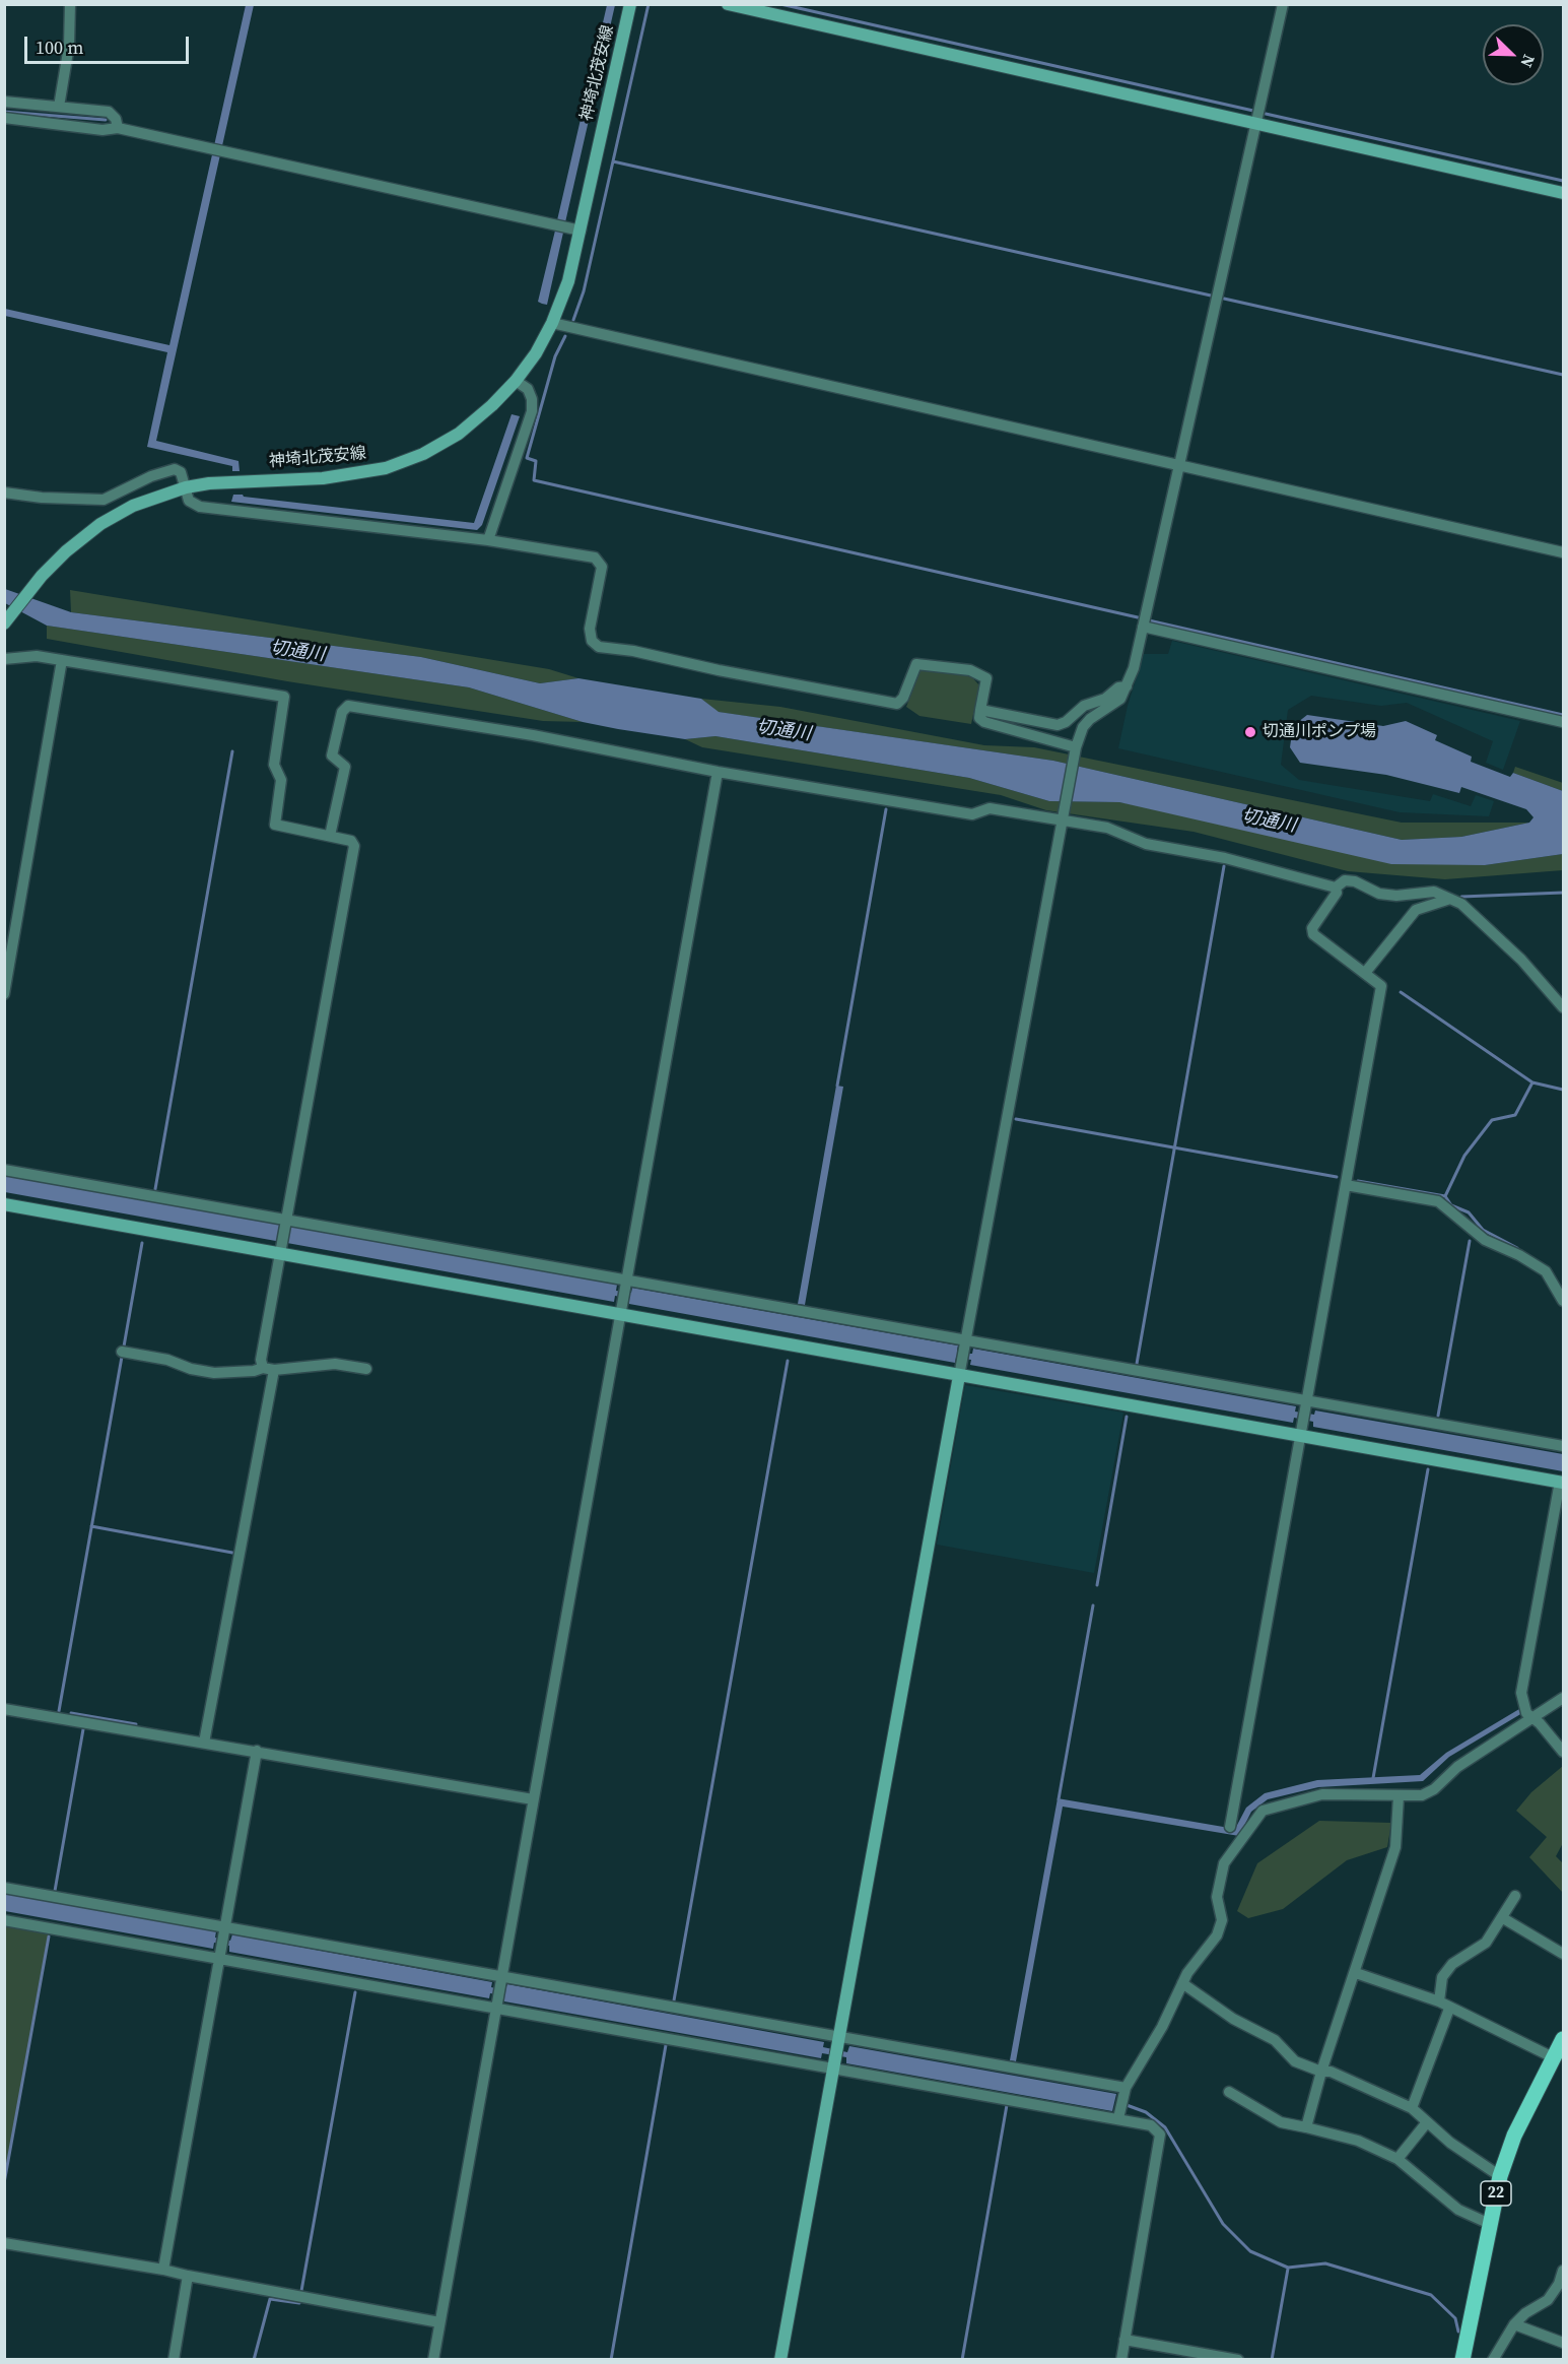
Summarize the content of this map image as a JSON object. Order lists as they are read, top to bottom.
{
  "streets": {
    "main road": ["22"],
    "street": ["神埼北茂安線"]
  },
  "water": ["切通川"],
  "places": ["切通川ポンプ場"],
  "scale_bar": "100 m",
  "north": "bottom right"
}
